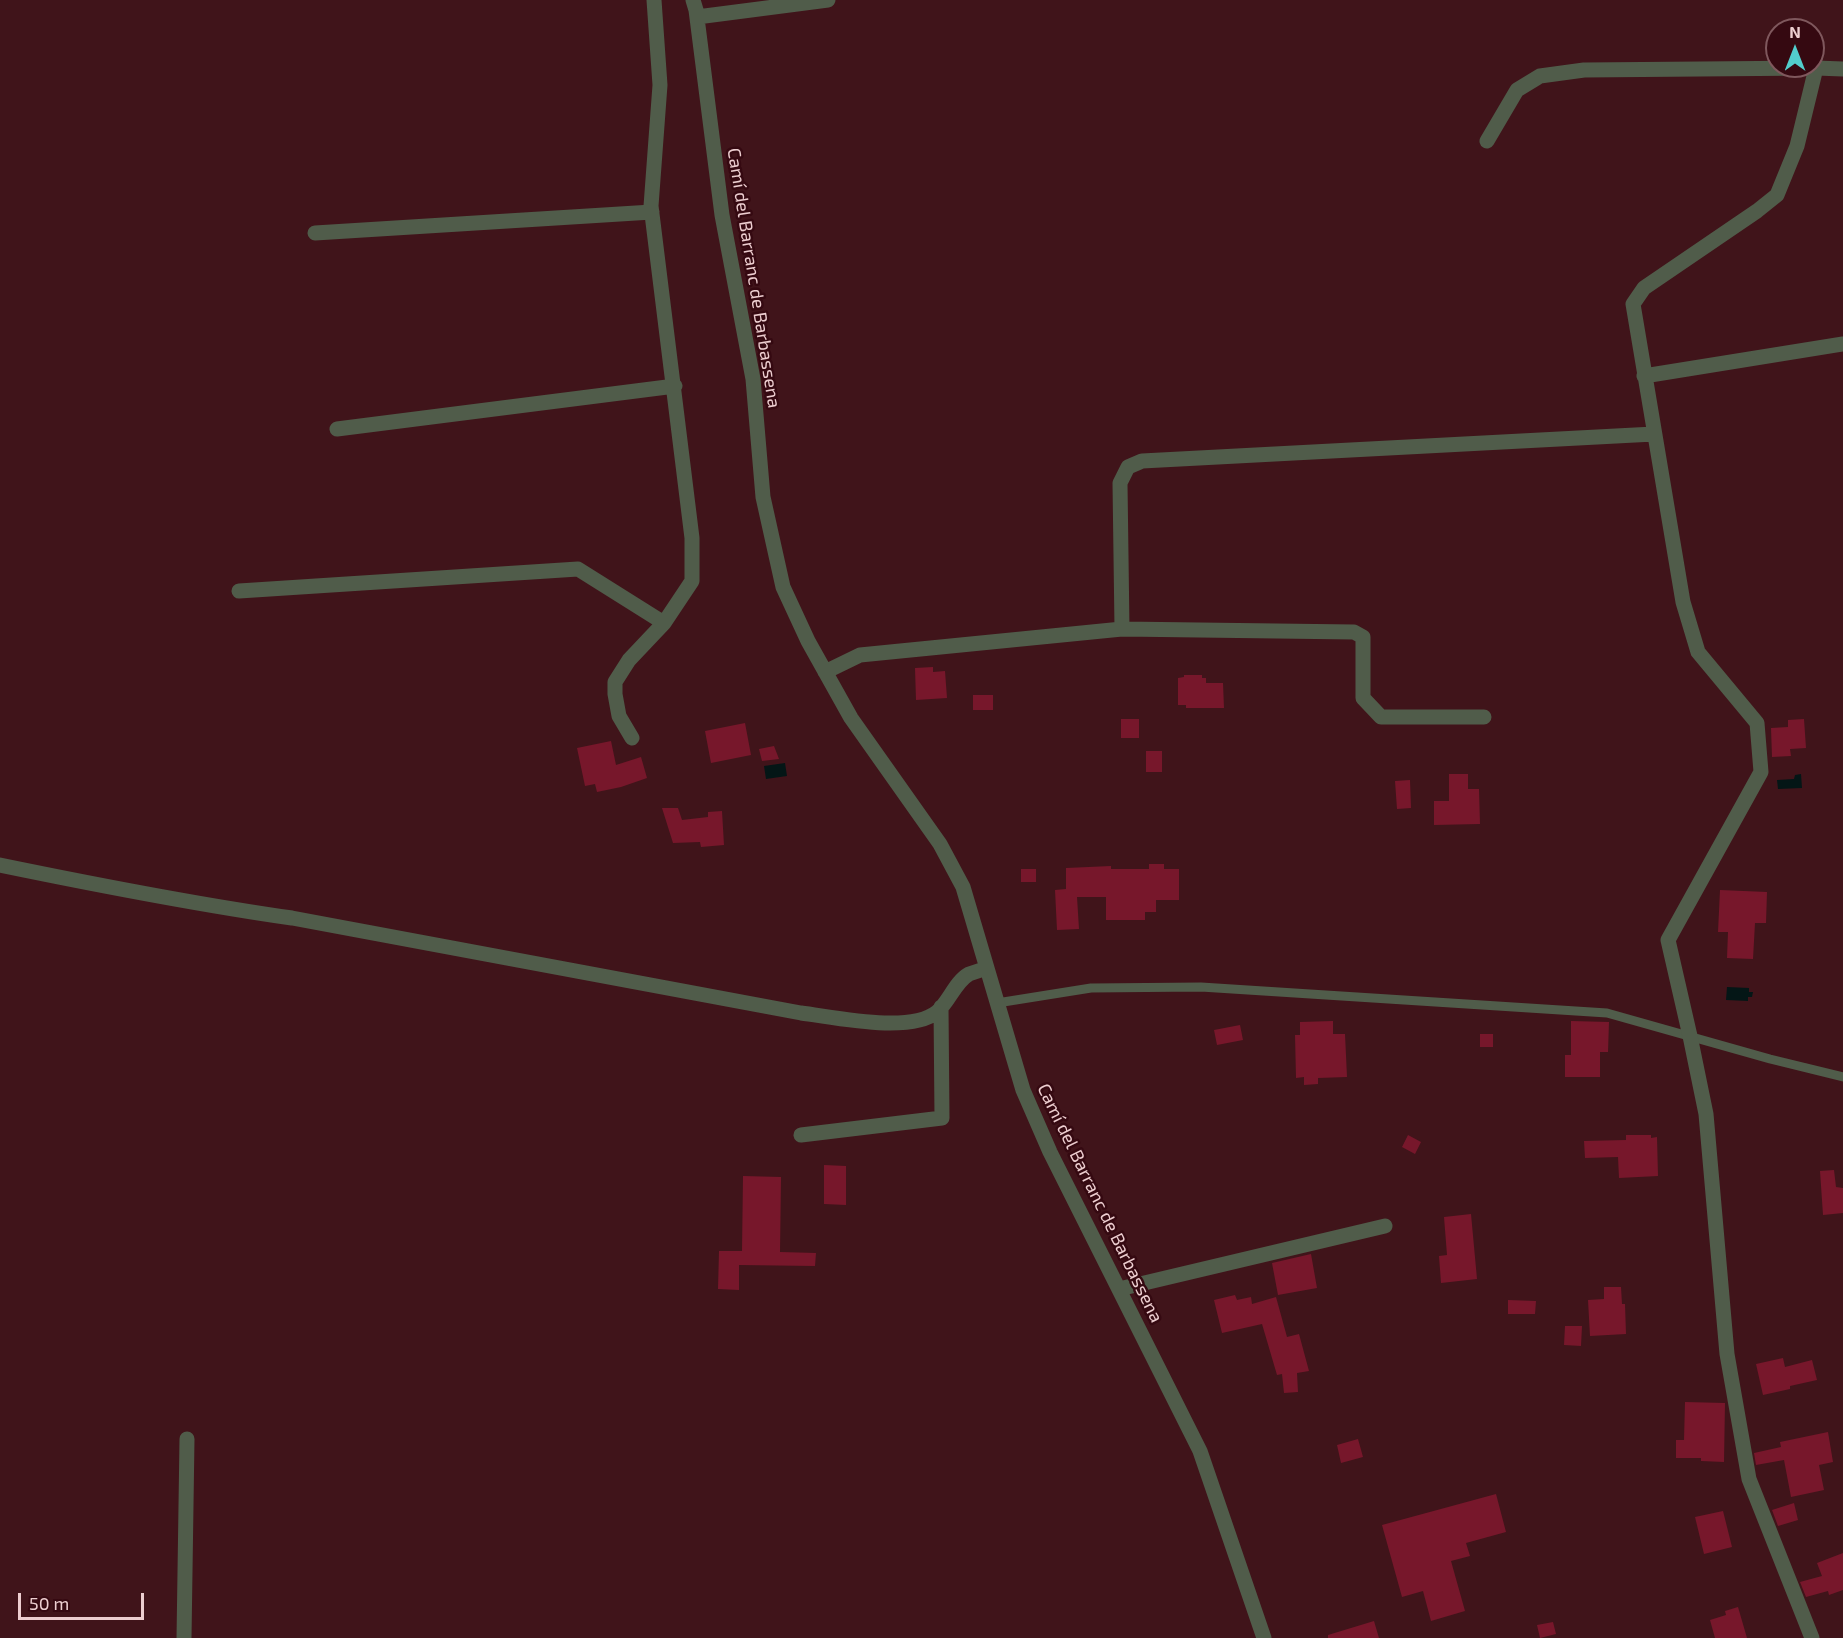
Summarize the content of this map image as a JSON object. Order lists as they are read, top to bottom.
{
  "streets": {
    "street": ["Camí del Barranc de Barbassena"]
  },
  "scale_bar": "50 m",
  "north": "top"
}
